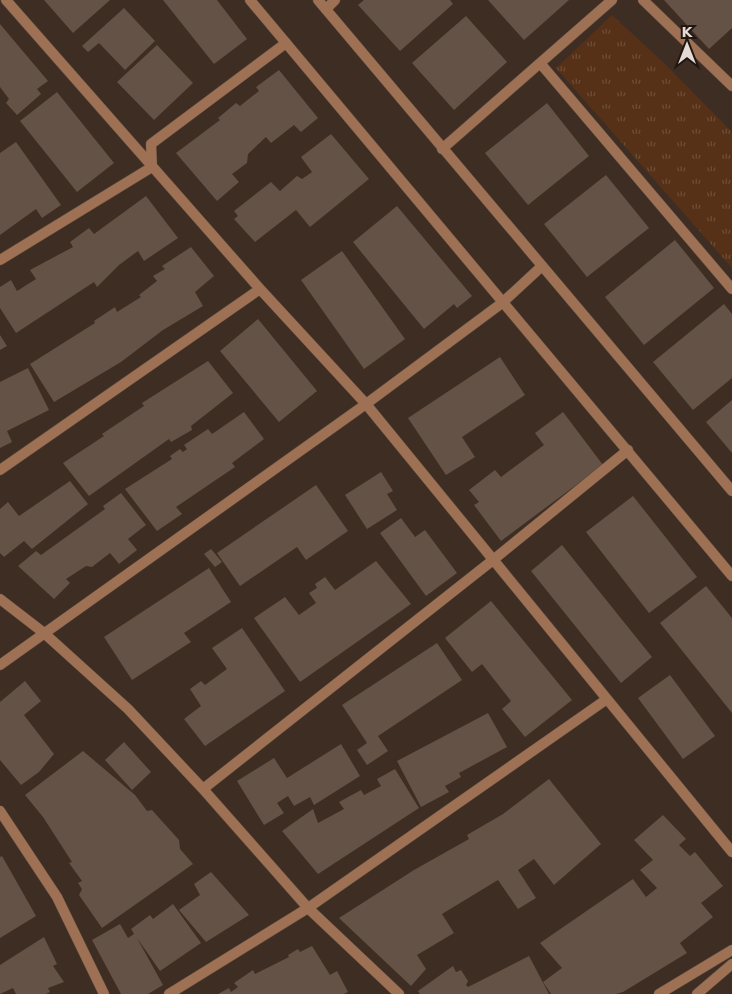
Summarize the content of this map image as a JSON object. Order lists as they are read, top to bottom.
{
  "north": "top"
}
